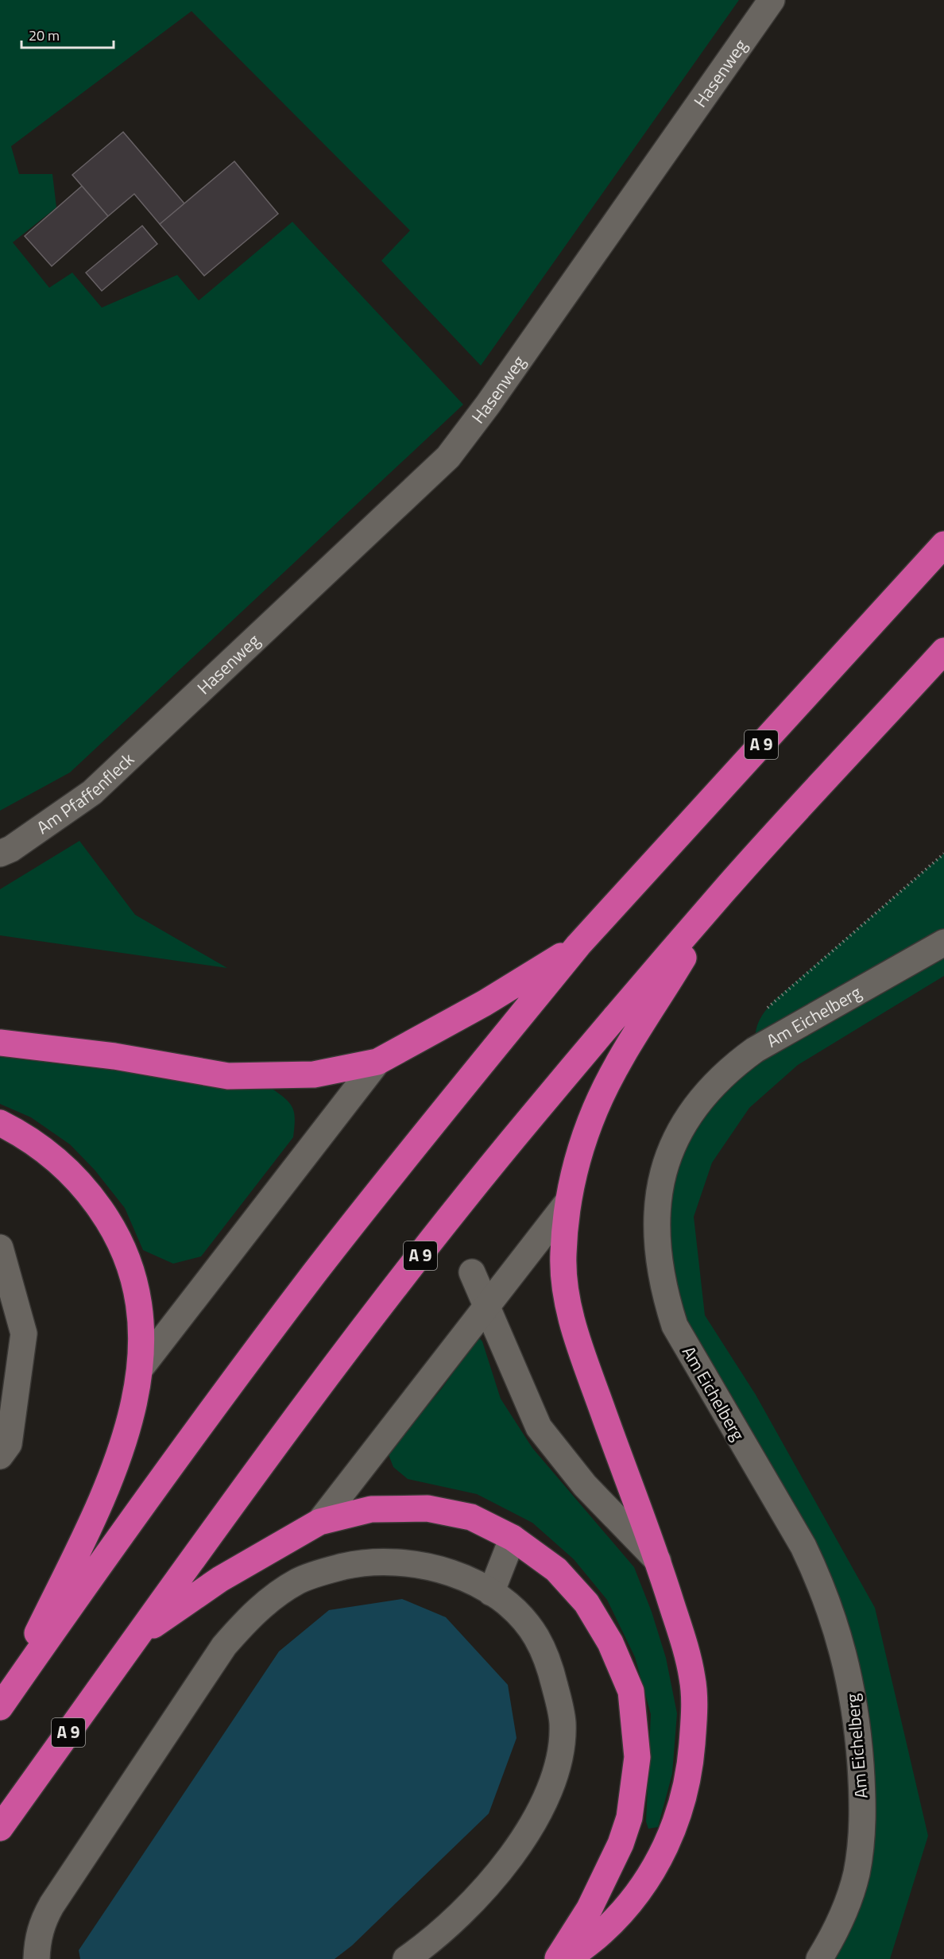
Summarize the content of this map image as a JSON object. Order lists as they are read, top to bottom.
{
  "streets": {
    "highway": ["A 9"],
    "street": ["Hasenweg", "Am Pfaffenfleck", "Am Eichelberg"]
  },
  "crossings": [
    ["Hasenweg", "Am Pfaffenfleck"]
  ],
  "scale_bar": "20 m"
}
